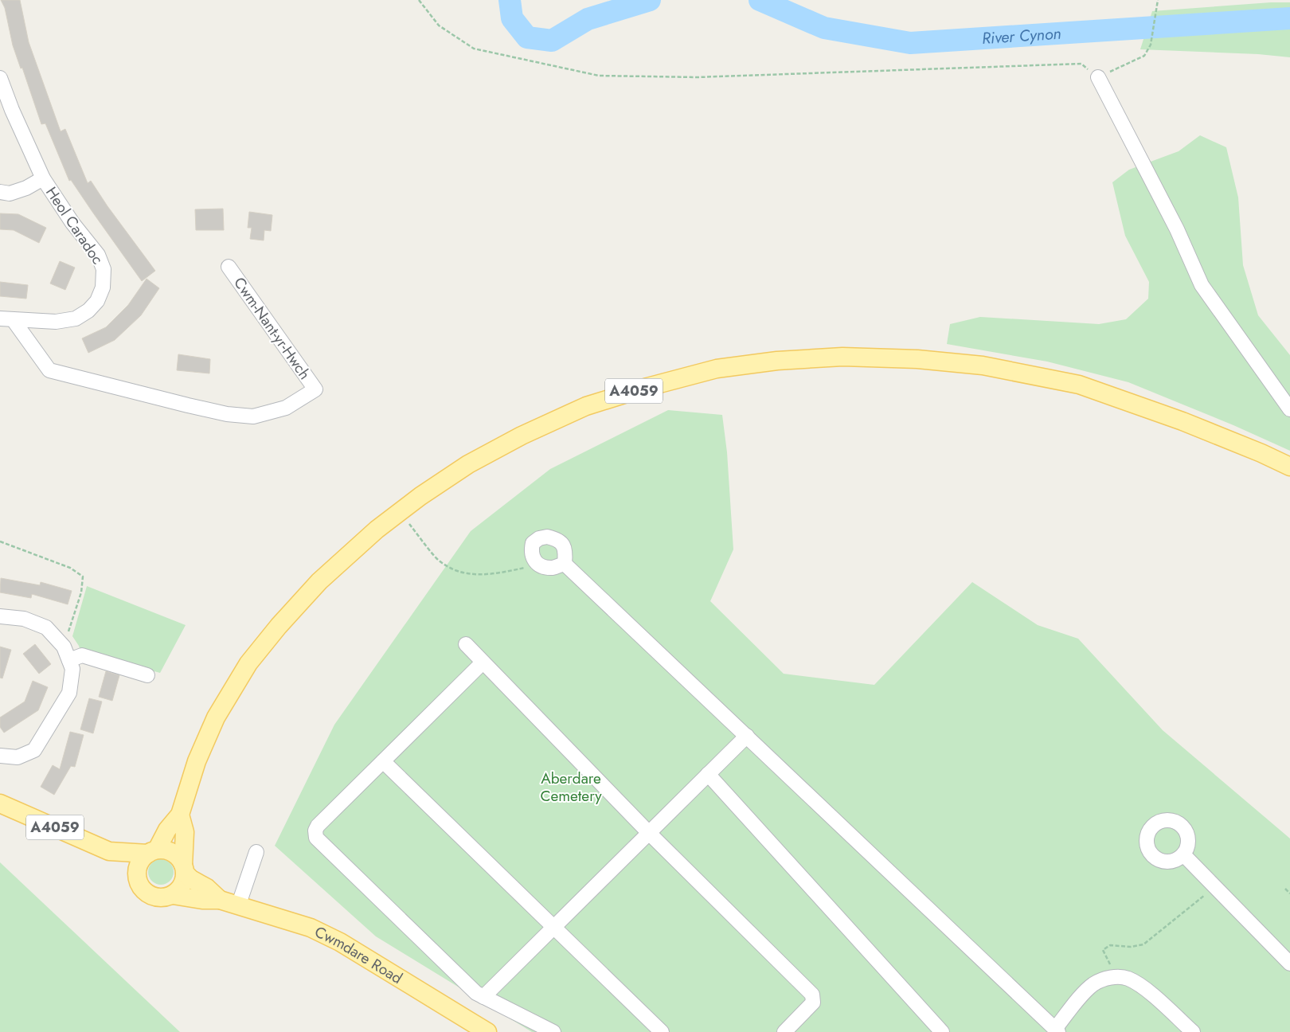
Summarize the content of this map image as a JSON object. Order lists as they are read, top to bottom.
{
  "streets": {
    "main road": ["A4059", "Cwmdare Road"],
    "street": ["Heol Caradoc", "Cwm-Nant-yr-Hwch"]
  },
  "crossings": [
    ["Heol Caradoc", "Cwm-Nant-yr-Hwch"],
    ["A4059", "Cwmdare Road"]
  ],
  "water": ["River Cynon"],
  "parks": ["Aberdare Cemetery"]
}
